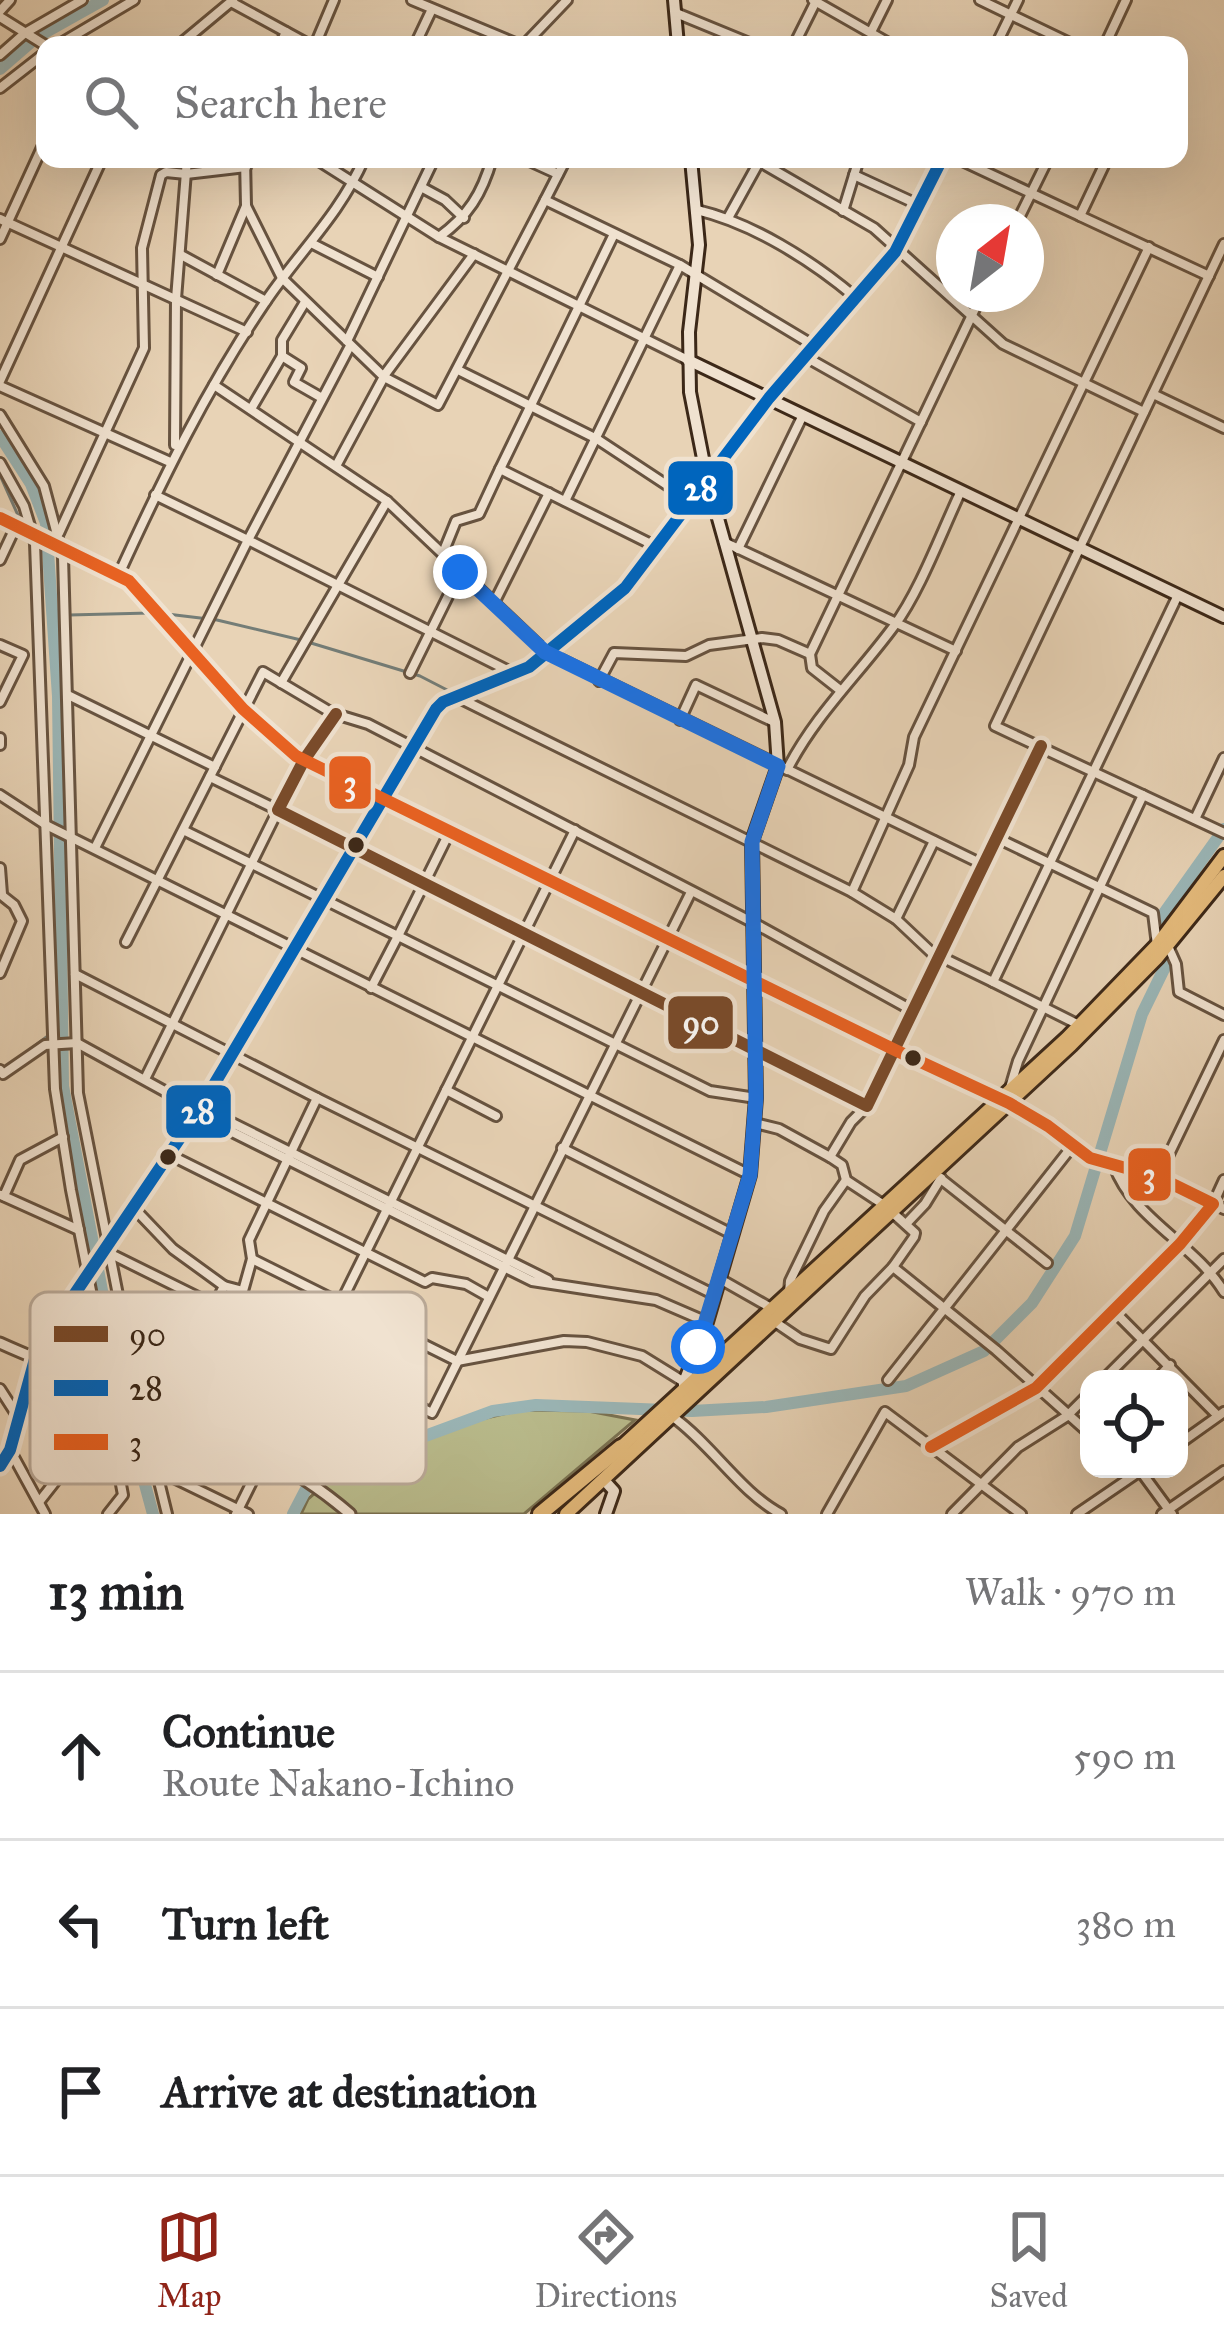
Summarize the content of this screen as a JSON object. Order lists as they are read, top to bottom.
{
  "lines": ["transit line 28", "transit line 3", "transit line 90"],
  "legend": ["90", "28", "3"],
  "north": "top right",
  "page": {
    "search": "Search here",
    "heading": ["13 min", "Walk · 970 m"],
    "list": [
      ["Continue", "Route Nakano-Ichino", "590 m"],
      ["Turn left", "380 m"],
      "Arrive at destination"
    ],
    "nav": ["Map", "Directions", "Saved"]
  }
}
